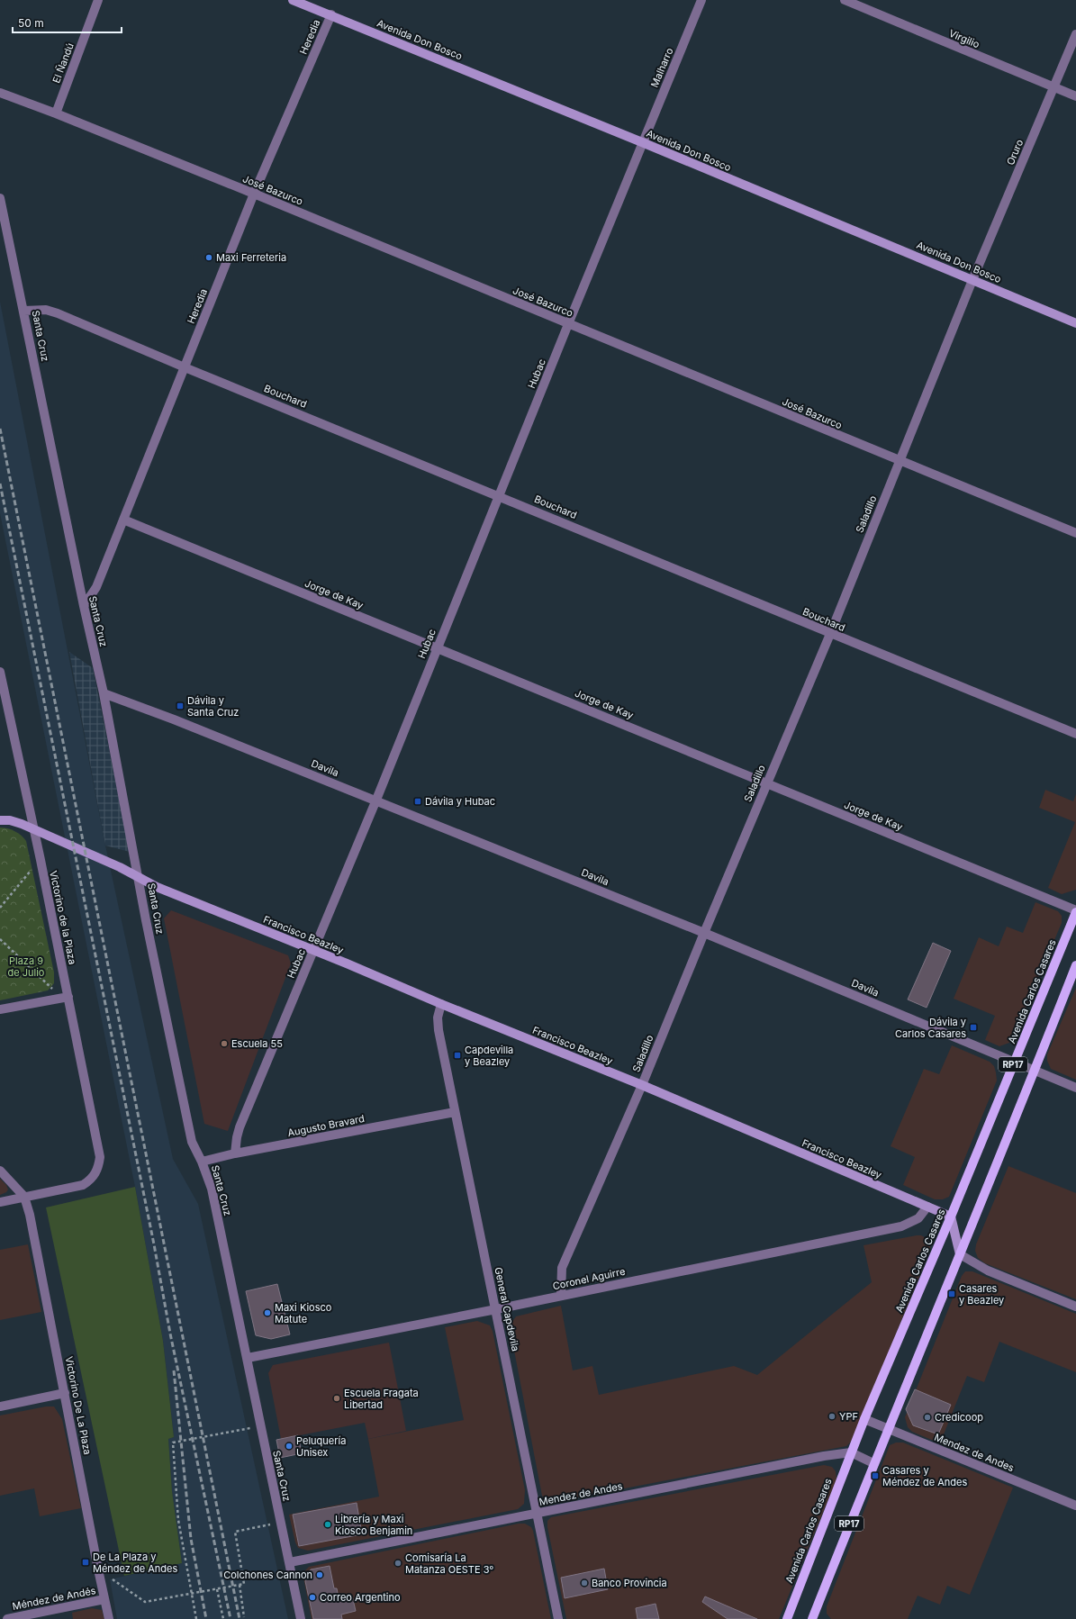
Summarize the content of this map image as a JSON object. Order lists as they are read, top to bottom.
{
  "streets": {
    "main road": ["Avenida Carlos Casares", "RP17"],
    "street": [
      "Heredia",
      "Virgilio",
      "Avenida Don Bosco",
      "El Ñandú",
      "Malharro",
      "Oruro",
      "José Bazurco",
      "Santa Cruz",
      "Hubac",
      "Bouchard",
      "Saladillo",
      "Jorge de Kay",
      "Davila",
      "Victorino de la Plaza",
      "Francisco Beazley",
      "Augusto Bravard",
      "Coronel Aguirre",
      "General Capdevila",
      "Victorino De La Plaza",
      "Mendez de Andes",
      "Méndez de Andés"
    ]
  },
  "crossings": [
    ["Heredia", "Avenida Don Bosco"],
    ["Heredia", "José Bazurco"],
    ["Heredia", "Santa Cruz"],
    ["Heredia", "Bouchard"],
    ["Heredia", "Jorge de Kay"],
    ["Virgilio", "Oruro"],
    ["Avenida Don Bosco", "Malharro"],
    ["Avenida Don Bosco", "Oruro"],
    ["Avenida Don Bosco", "Hubac"],
    ["Avenida Don Bosco", "Saladillo"],
    ["El Ñandú", "José Bazurco"],
    ["Malharro", "Hubac"],
    ["Oruro", "Saladillo"],
    ["José Bazurco", "Hubac"],
    ["José Bazurco", "Saladillo"],
    ["Santa Cruz", "Bouchard"],
    ["Santa Cruz", "Davila"],
    ["Santa Cruz", "Francisco Beazley"],
    ["Santa Cruz", "Augusto Bravard"],
    ["Santa Cruz", "Coronel Aguirre"],
    ["Santa Cruz", "Mendez de Andes"],
    ["Hubac", "Bouchard"],
    ["Hubac", "Jorge de Kay"],
    ["Hubac", "Davila"],
    ["Hubac", "Francisco Beazley"],
    ["Hubac", "Augusto Bravard"],
    ["Bouchard", "Saladillo"],
    ["Saladillo", "Jorge de Kay"],
    ["Saladillo", "Davila"],
    ["Saladillo", "Francisco Beazley"],
    ["Saladillo", "Coronel Aguirre"],
    ["Jorge de Kay", "Avenida Carlos Casares"],
    ["Davila", "Avenida Carlos Casares"],
    ["Davila", "RP17"],
    ["Victorino de la Plaza", "Francisco Beazley"],
    ["Victorino de la Plaza", "Victorino De La Plaza"],
    ["Francisco Beazley", "Avenida Carlos Casares"],
    ["Francisco Beazley", "Coronel Aguirre"],
    ["Francisco Beazley", "General Capdevila"],
    ["Avenida Carlos Casares", "Mendez de Andes"],
    ["RP17", "Mendez de Andes"],
    ["Augusto Bravard", "General Capdevila"],
    ["Coronel Aguirre", "General Capdevila"],
    ["General Capdevila", "Mendez de Andes"],
    ["Victorino De La Plaza", "Méndez de Andés"]
  ],
  "parks": ["Plaza 9 de Julio"],
  "places": {
    "other": [
      "Maxi Ferreteria",
      "Escuela 55",
      "Maxi Kiosco Matute",
      "Escuela Fragata Libertad",
      "YPF",
      "Credicoop",
      "Peluquería Unisex",
      "Librería y Maxi Kiosco Benjamin",
      "Comisaría La Matanza OESTE 3°",
      "Colchones Cannon",
      "Banco Provincia",
      "Correo Argentino"
    ],
    "transit": [
      "Dávila y Santa Cruz",
      "Dávila y Hubac",
      "Dávila y Carlos Casares",
      "Capdevilla y Beazley",
      "Casares y Beazley",
      "Casares y Méndez de Andes",
      "De La Plaza y Méndez de Andes"
    ]
  },
  "scale_bar": "50 m"
}
